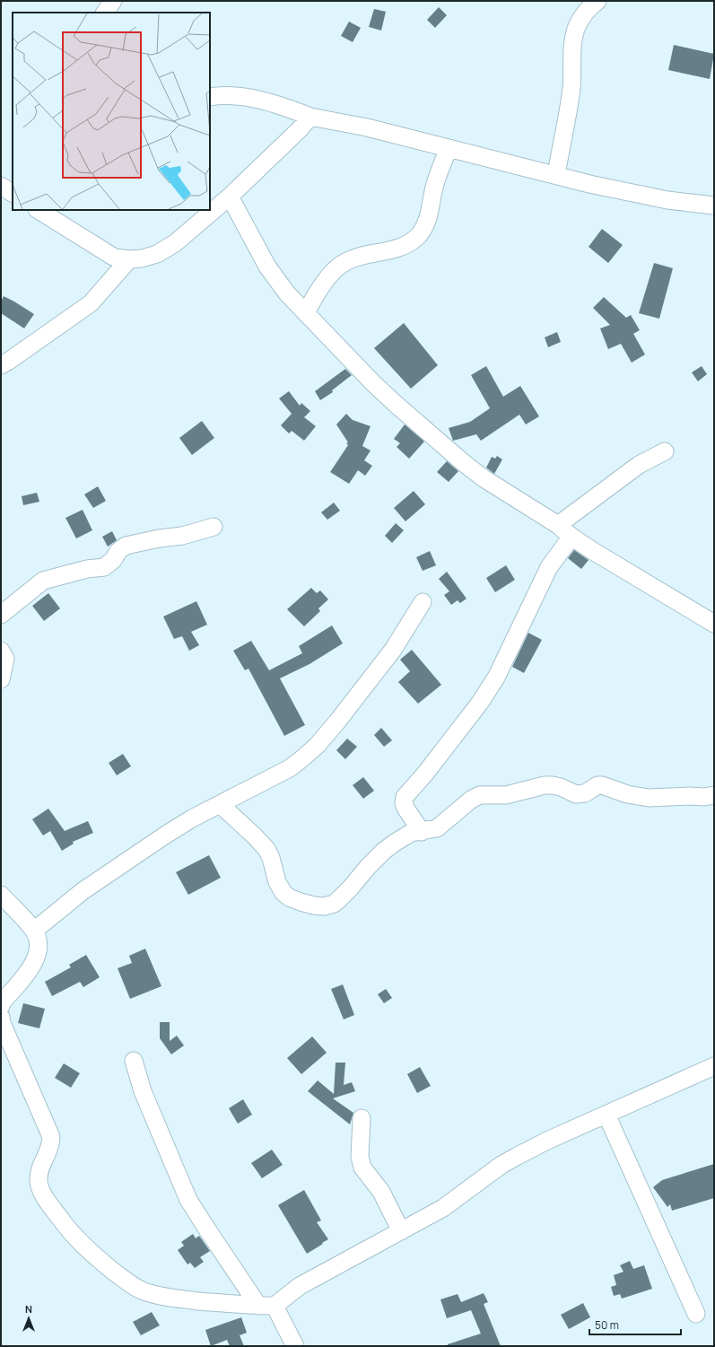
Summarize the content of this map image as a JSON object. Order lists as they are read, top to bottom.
{
  "scale_bar": "50 m",
  "north": "top"
}
